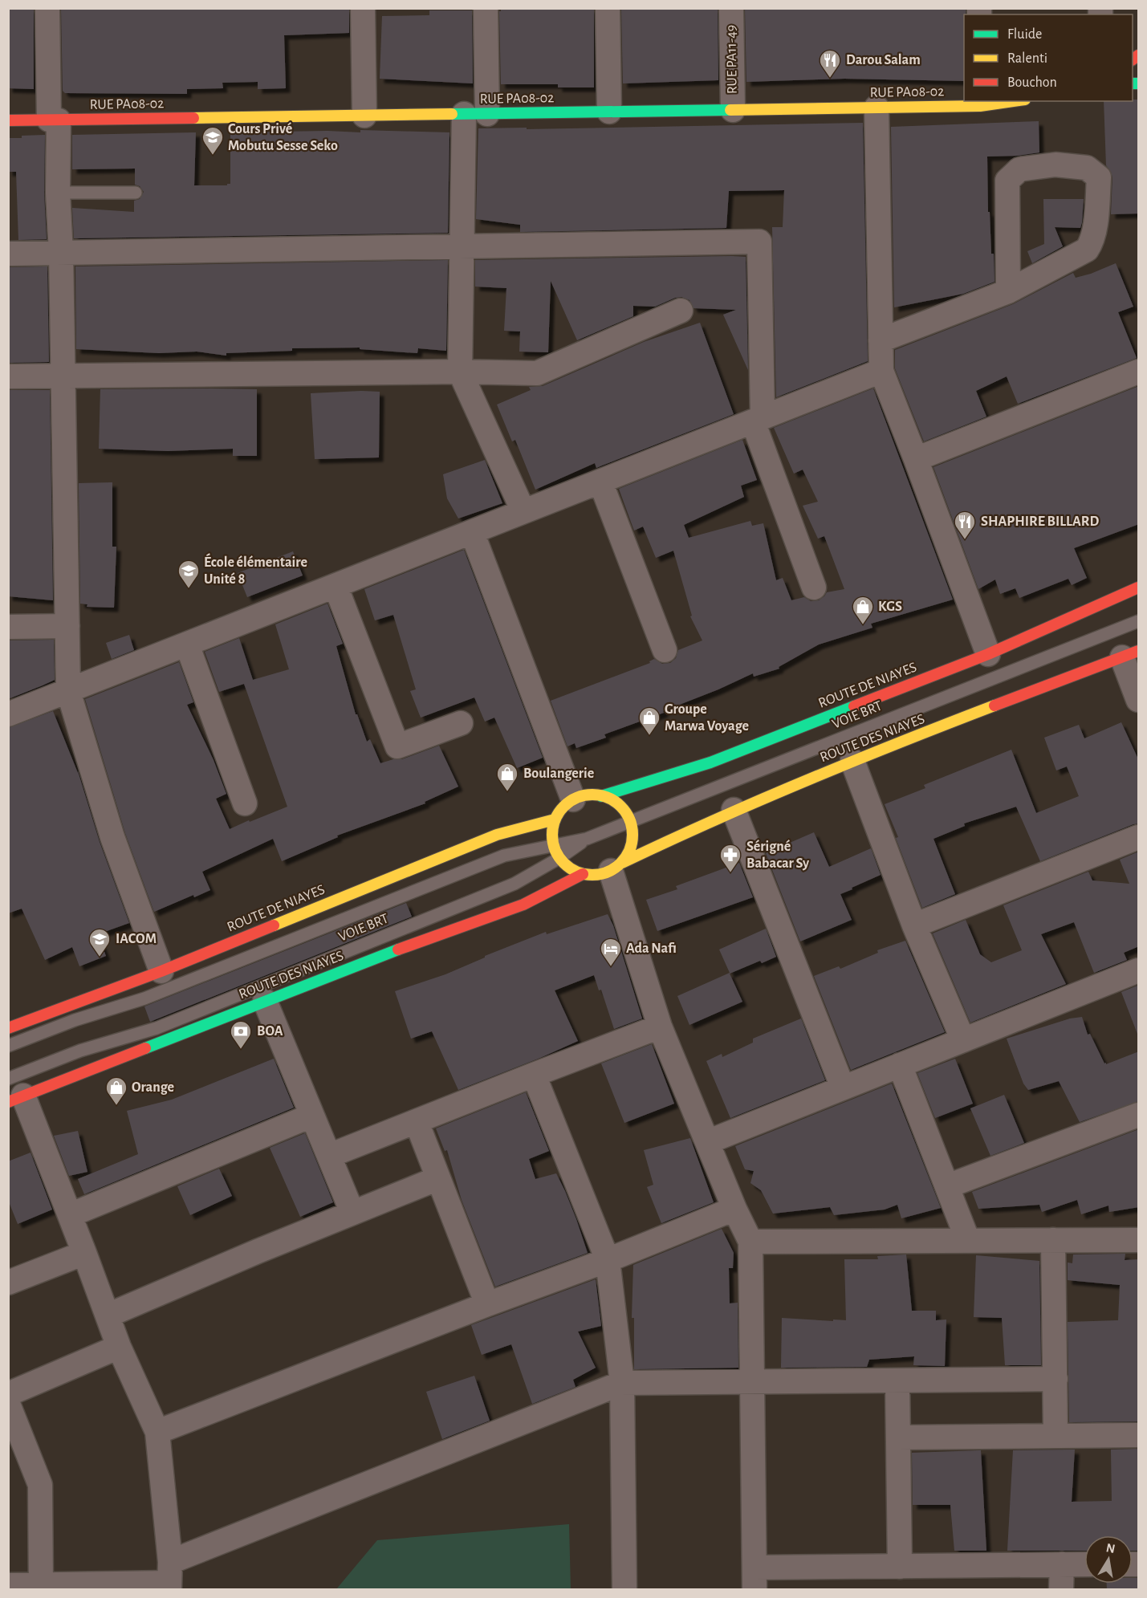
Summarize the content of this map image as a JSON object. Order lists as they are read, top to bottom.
{
  "streets": {
    "main road": ["RUE PA08-02", "ROUTE DE NIAYES", "ROUTE DES NIAYES"],
    "street": ["RUE PA11-49"],
    "lane": ["VOIE BRT"]
  },
  "crossings": [
    ["RUE PA11-49", "RUE PA08-02"],
    ["VOIE BRT", "ROUTE DES NIAYES"]
  ],
  "places": {
    "restaurant": ["Darou Salam", "SHAPHIRE BILLARD"],
    "school or university": ["Cours Privé Mobutu Sesse Seko", "École élémentaire Unité 8", "IACOM"],
    "shop": [
      "KGS",
      "Groupe Marwa Voyage",
      "Boulangerie",
      "Orange"
    ],
    "pharmacy": ["Sérigné Babacar Sy"],
    "hotel": ["Ada Nafi"],
    "bank": ["BOA"]
  },
  "legend": ["Fluide", "Ralenti", "Bouchon"],
  "north": "top"
}
